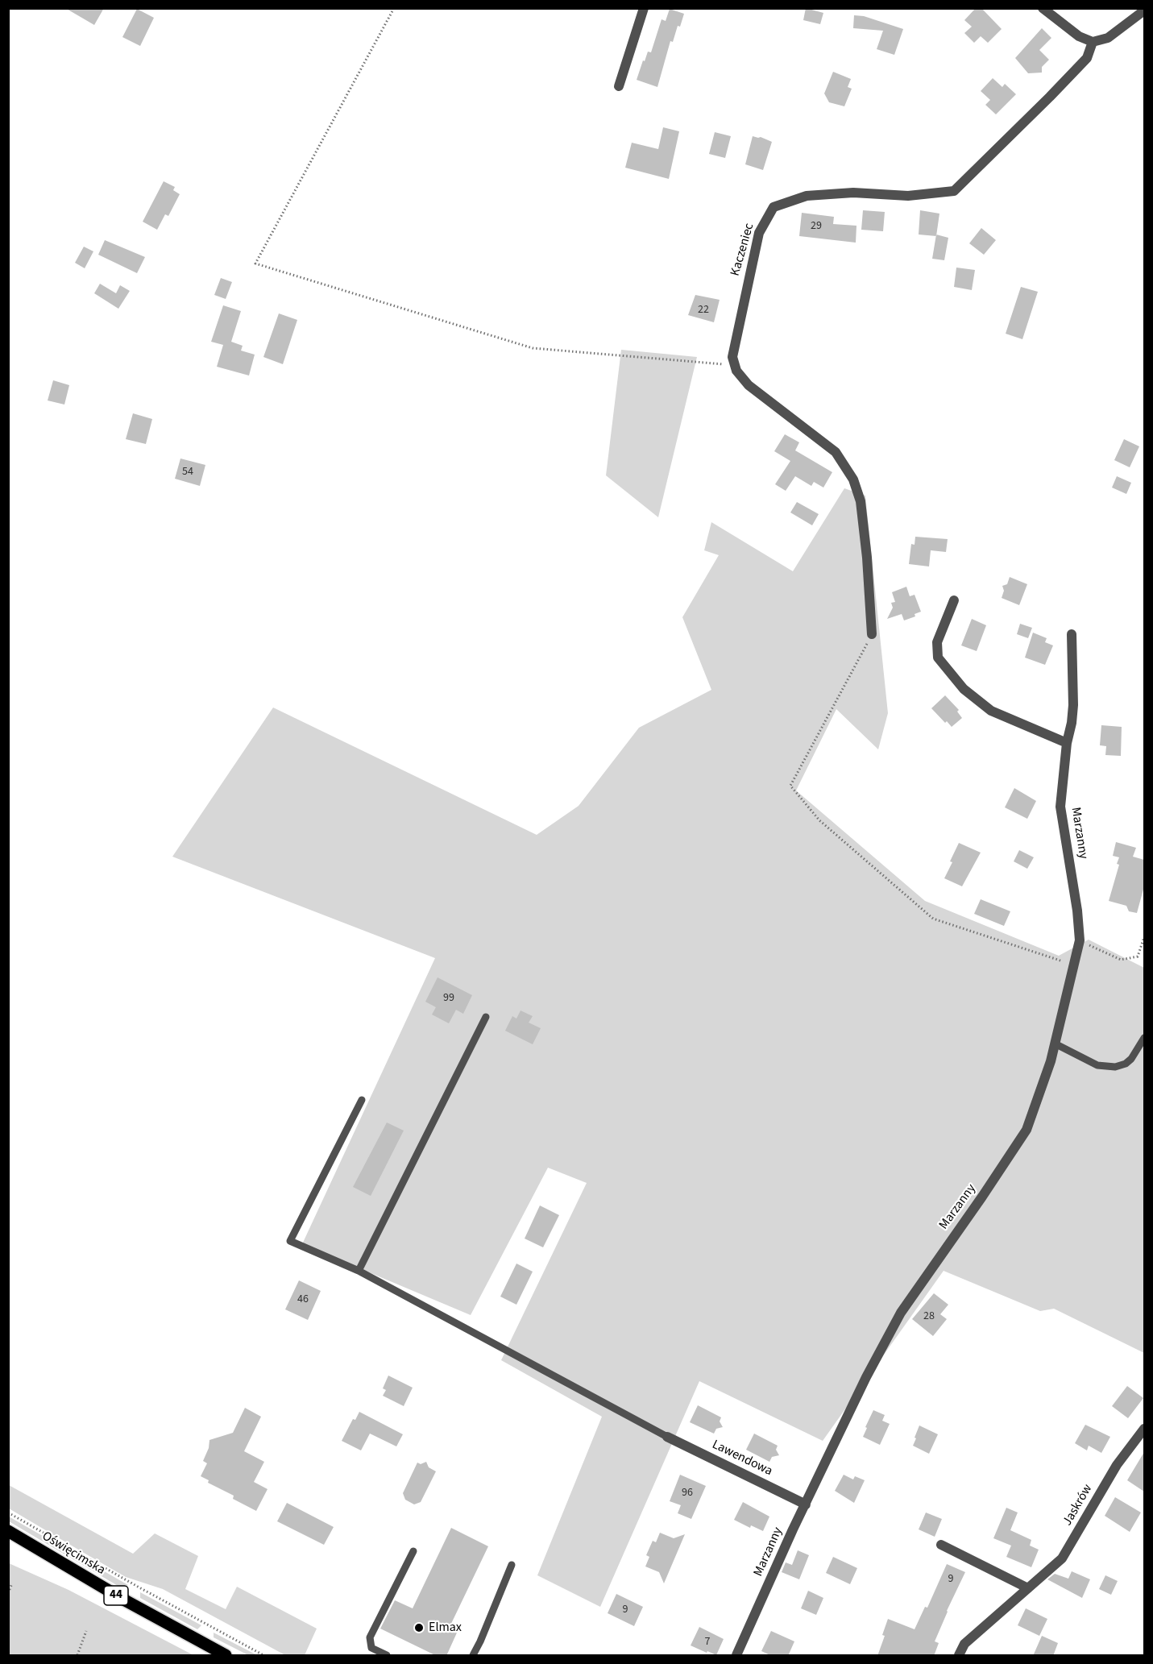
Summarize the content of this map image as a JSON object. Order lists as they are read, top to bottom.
{
  "streets": {
    "main road": ["Oświęcimska", "44"],
    "street": [
      "Kaczeniec",
      "Marzanny",
      "Lawendowa",
      "Jaskrów"
    ]
  },
  "crossings": [
    ["Marzanny", "Lawendowa"]
  ],
  "places": ["Elmax"],
  "house_numbers": [
    "29",
    "22",
    "54",
    "99",
    "46",
    "28",
    "96",
    "9",
    "9",
    "7"
  ]
}
